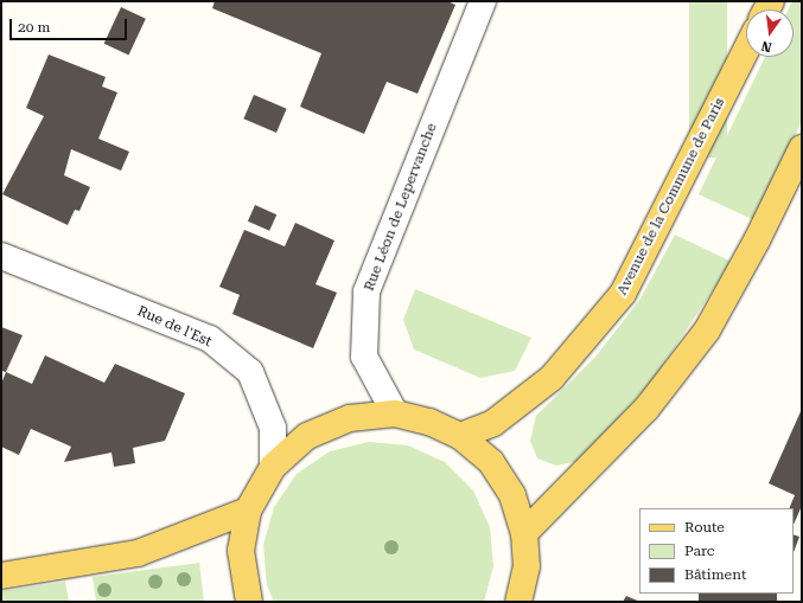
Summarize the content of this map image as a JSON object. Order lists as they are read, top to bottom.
{
  "streets": {
    "main road": ["Avenue de la Commune de Paris"],
    "street": ["Rue Léon de Lepervanche", "Rue de l'Est"]
  },
  "legend": ["Route", "Parc", "Bâtiment"],
  "scale_bar": "20 m",
  "north": "bottom"
}
